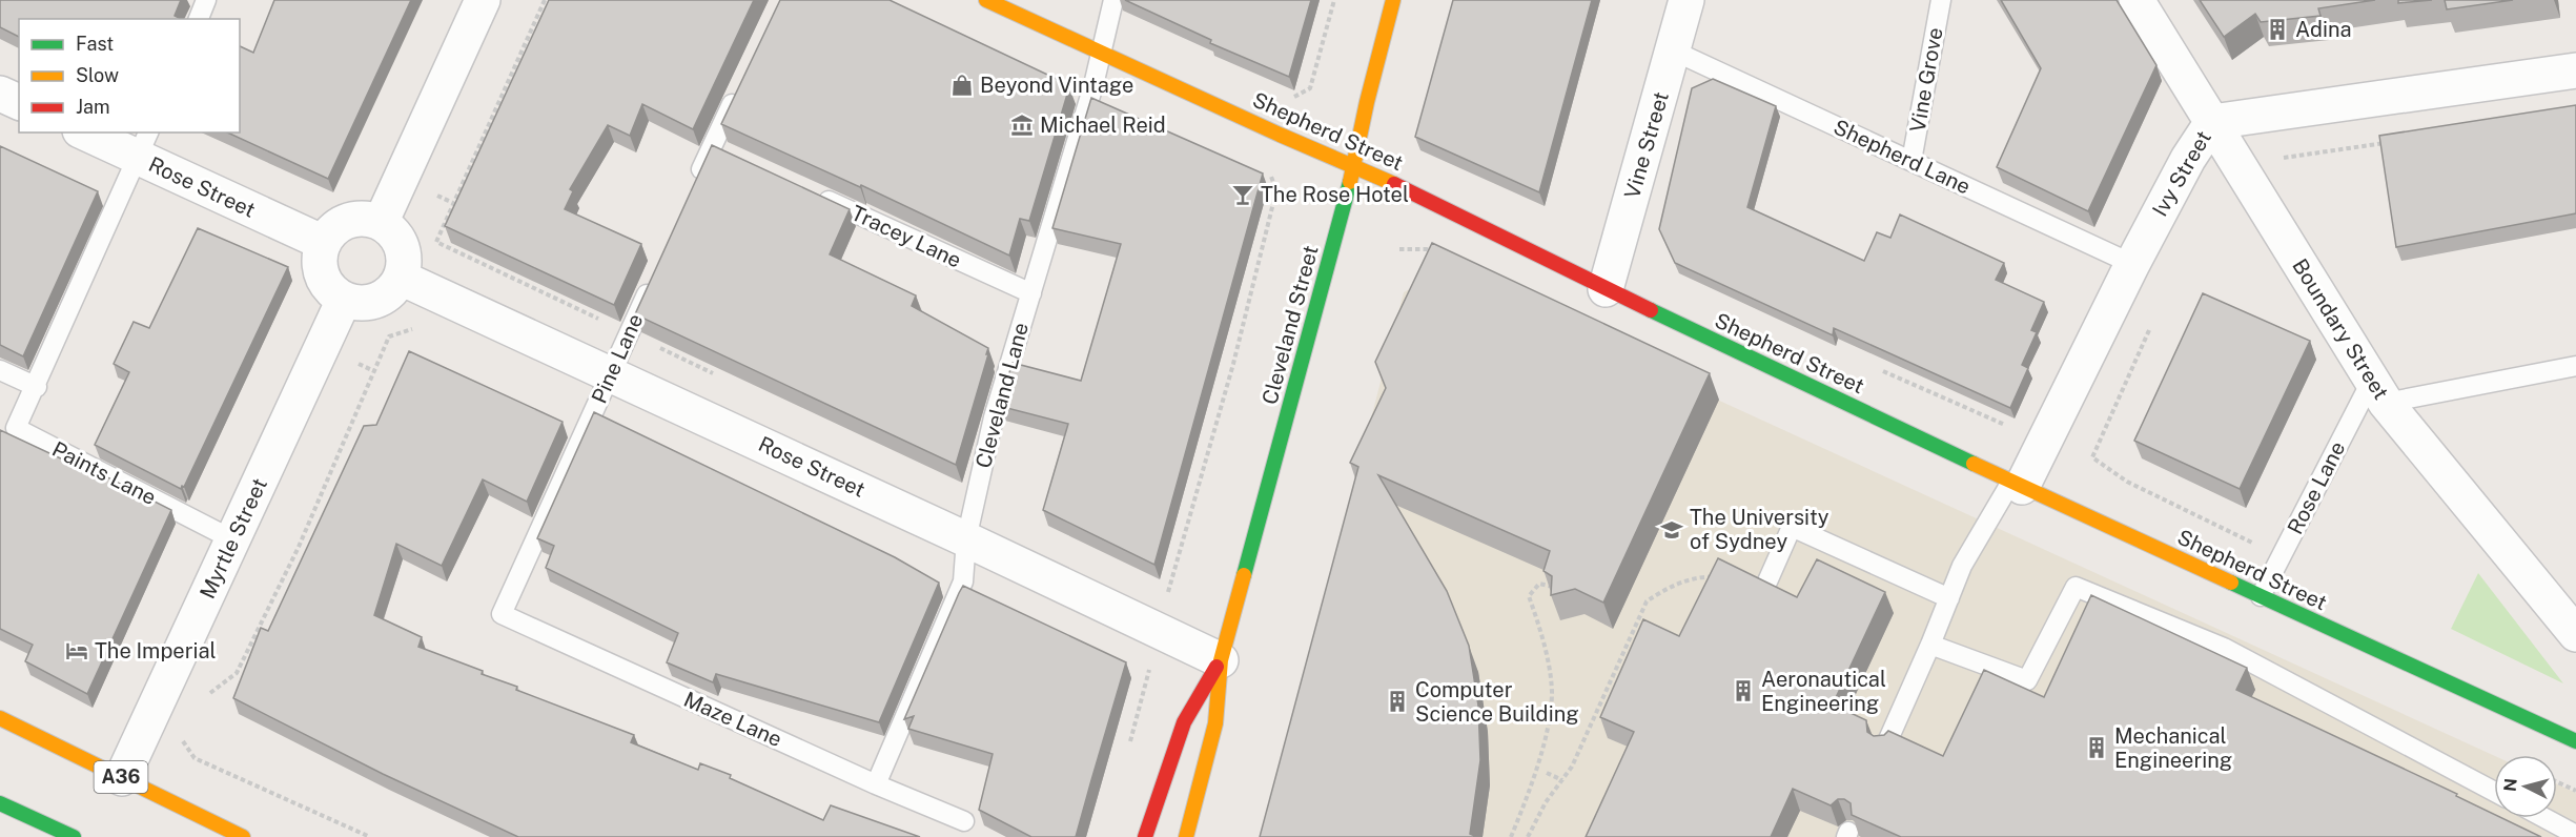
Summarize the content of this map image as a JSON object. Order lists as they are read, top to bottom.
{
  "streets": {
    "main road": ["Shepherd Street", "Cleveland Street", "A36"],
    "street": [
      "Vine Street",
      "Ivy Street",
      "Rose Street",
      "Boundary Street",
      "Myrtle Street"
    ],
    "lane": [
      "Vine Grove",
      "Shepherd Lane",
      "Tracey Lane",
      "Pine Lane",
      "Cleveland Lane",
      "Paints Lane",
      "Rose Lane",
      "Maze Lane"
    ]
  },
  "crossings": [
    ["Vine Grove", "Shepherd Lane"],
    ["Shepherd Street", "Vine Street"],
    ["Shepherd Street", "Ivy Street"],
    ["Shepherd Street", "Cleveland Street"],
    ["Shepherd Street", "Cleveland Lane"],
    ["Shepherd Street", "Rose Lane"],
    ["Vine Street", "Shepherd Lane"],
    ["Shepherd Lane", "Ivy Street"],
    ["Ivy Street", "Boundary Street"],
    ["Rose Street", "Cleveland Street"],
    ["Rose Street", "Pine Lane"],
    ["Rose Street", "Cleveland Lane"],
    ["Rose Street", "Paints Lane"],
    ["Rose Street", "Myrtle Street"],
    ["Tracey Lane", "Cleveland Lane"],
    ["Boundary Street", "Rose Lane"],
    ["Pine Lane", "Maze Lane"],
    ["Cleveland Lane", "Maze Lane"],
    ["Paints Lane", "Myrtle Street"],
    ["Myrtle Street", "A36"]
  ],
  "places": {
    "building": [
      "Adina",
      "Aeronautical Engineering",
      "Computer Science Building",
      "Mechanical Engineering"
    ],
    "shop": ["Beyond Vintage"],
    "museum": ["Michael Reid"],
    "bar": ["The Rose Hotel"],
    "school or university": ["The University of Sydney"],
    "hotel": ["The Imperial"]
  },
  "legend": ["Fast", "Slow", "Jam"],
  "north": "left"
}
